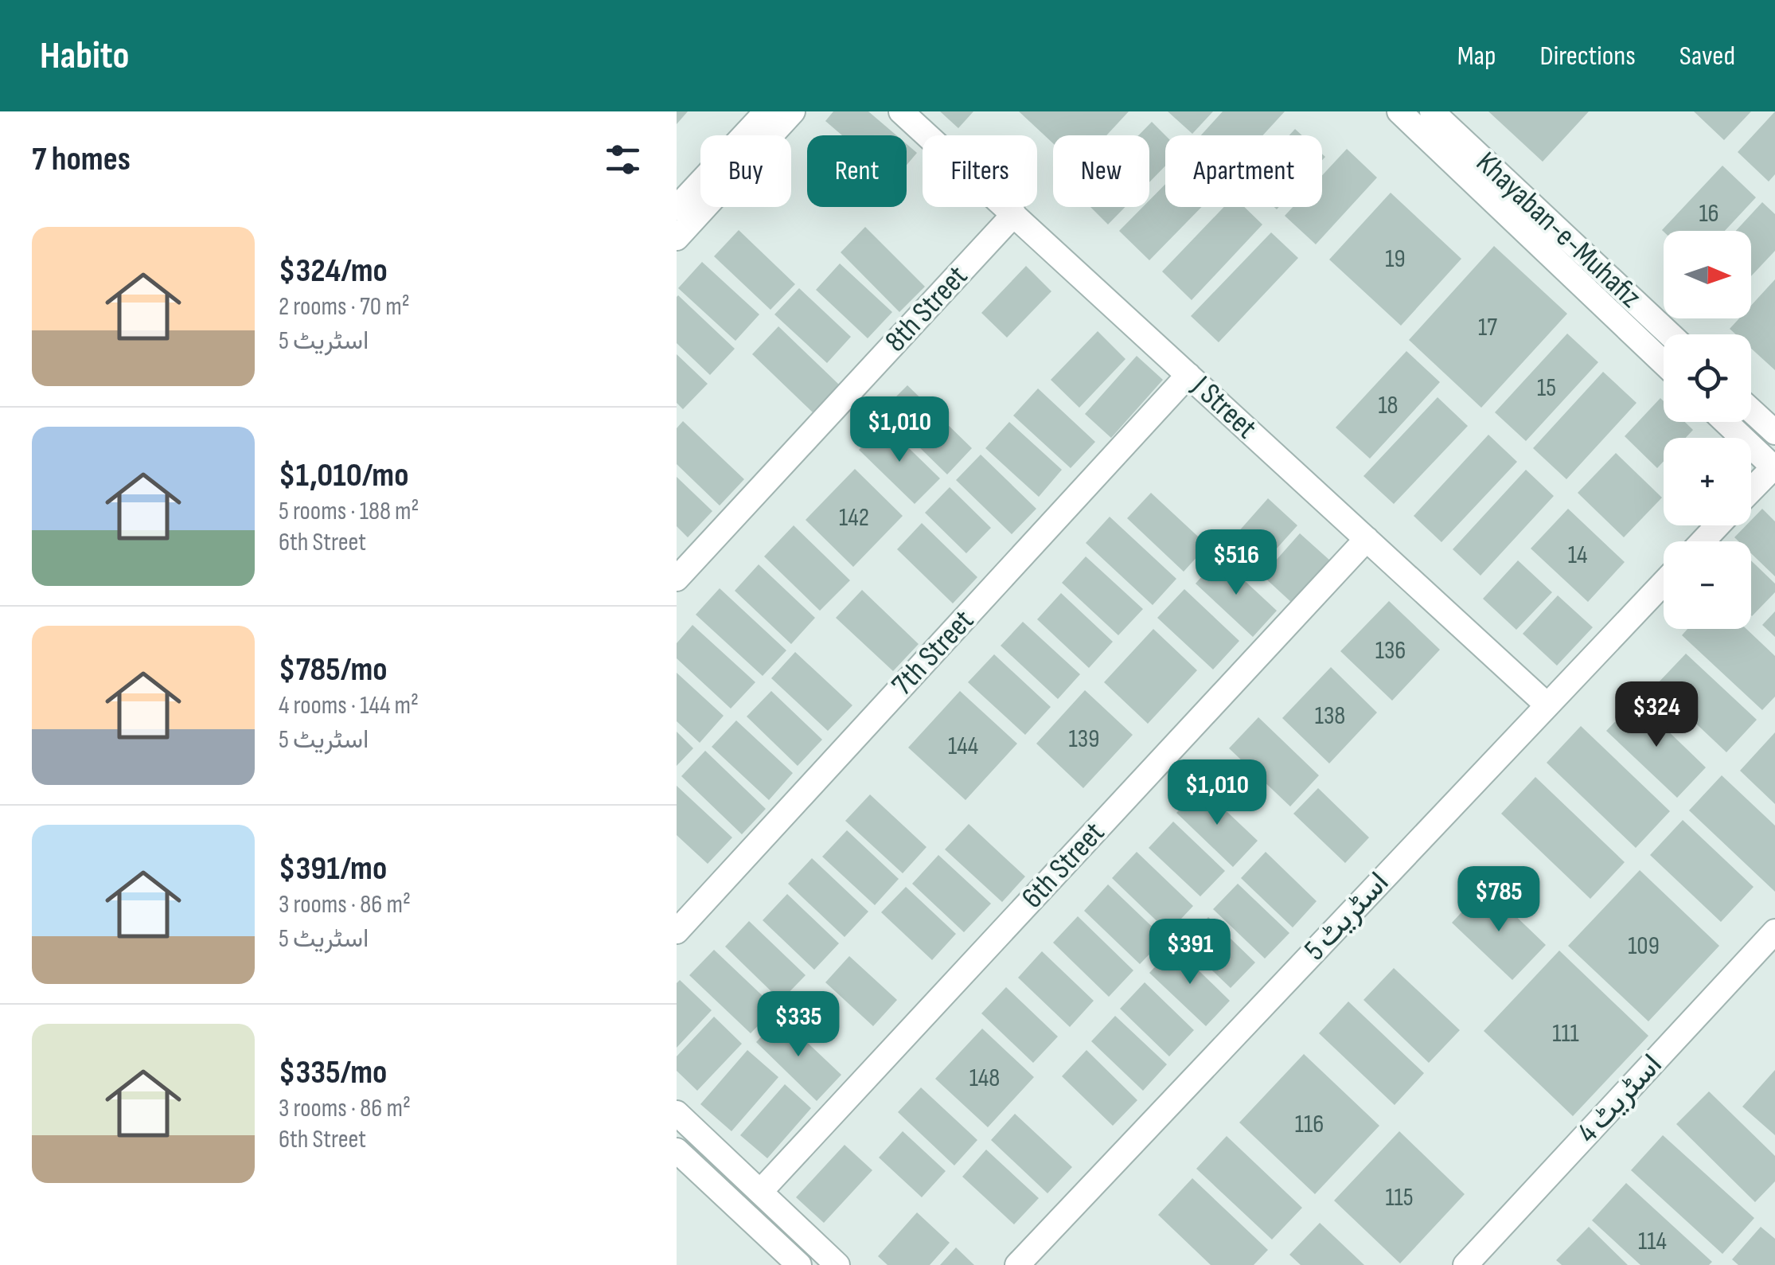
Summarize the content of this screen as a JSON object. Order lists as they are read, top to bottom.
{
  "streets": {
    "street": [
      "Khayaban-e-Muhafiz",
      "8th Street",
      "J Street",
      "7th Street",
      "6th Street",
      "اسٹریٹ 5",
      "اسٹریٹ 4"
    ]
  },
  "crossings": [
    ["8th Street", "J Street"],
    ["J Street", "7th Street"],
    ["J Street", "6th Street"],
    ["J Street", "اسٹریٹ 5"]
  ],
  "house_numbers": [
    "16",
    "19",
    "17",
    "15",
    "18",
    "142",
    "14",
    "136",
    "138",
    "139",
    "144",
    "109",
    "111",
    "148",
    "116",
    "115",
    "114"
  ],
  "north": "right",
  "page": {
    "header": "Habito",
    "nav": ["Map", "Directions", "Saved"],
    "heading": "7 homes",
    "chip": [
      "Buy",
      "Rent",
      "Filters",
      "New",
      "Apartment"
    ],
    "list": [
      {
        "name": "$324/mo",
        "note": "2 rooms · 70 m² · اسٹریٹ 5"
      },
      {
        "name": "$1,010/mo",
        "note": "5 rooms · 188 m² · 6th Street"
      },
      {
        "name": "$785/mo",
        "note": "4 rooms · 144 m² · اسٹریٹ 5"
      },
      {
        "name": "$391/mo",
        "note": "3 rooms · 86 m² · اسٹریٹ 5"
      },
      {
        "name": "$335/mo",
        "note": "3 rooms · 86 m² · 6th Street"
      }
    ],
    "map_buttons": ["+", "−"],
    "price": [
      "$1,010",
      "$516",
      "$324",
      "$1,010",
      "$785",
      "$391",
      "$335"
    ]
  }
}
